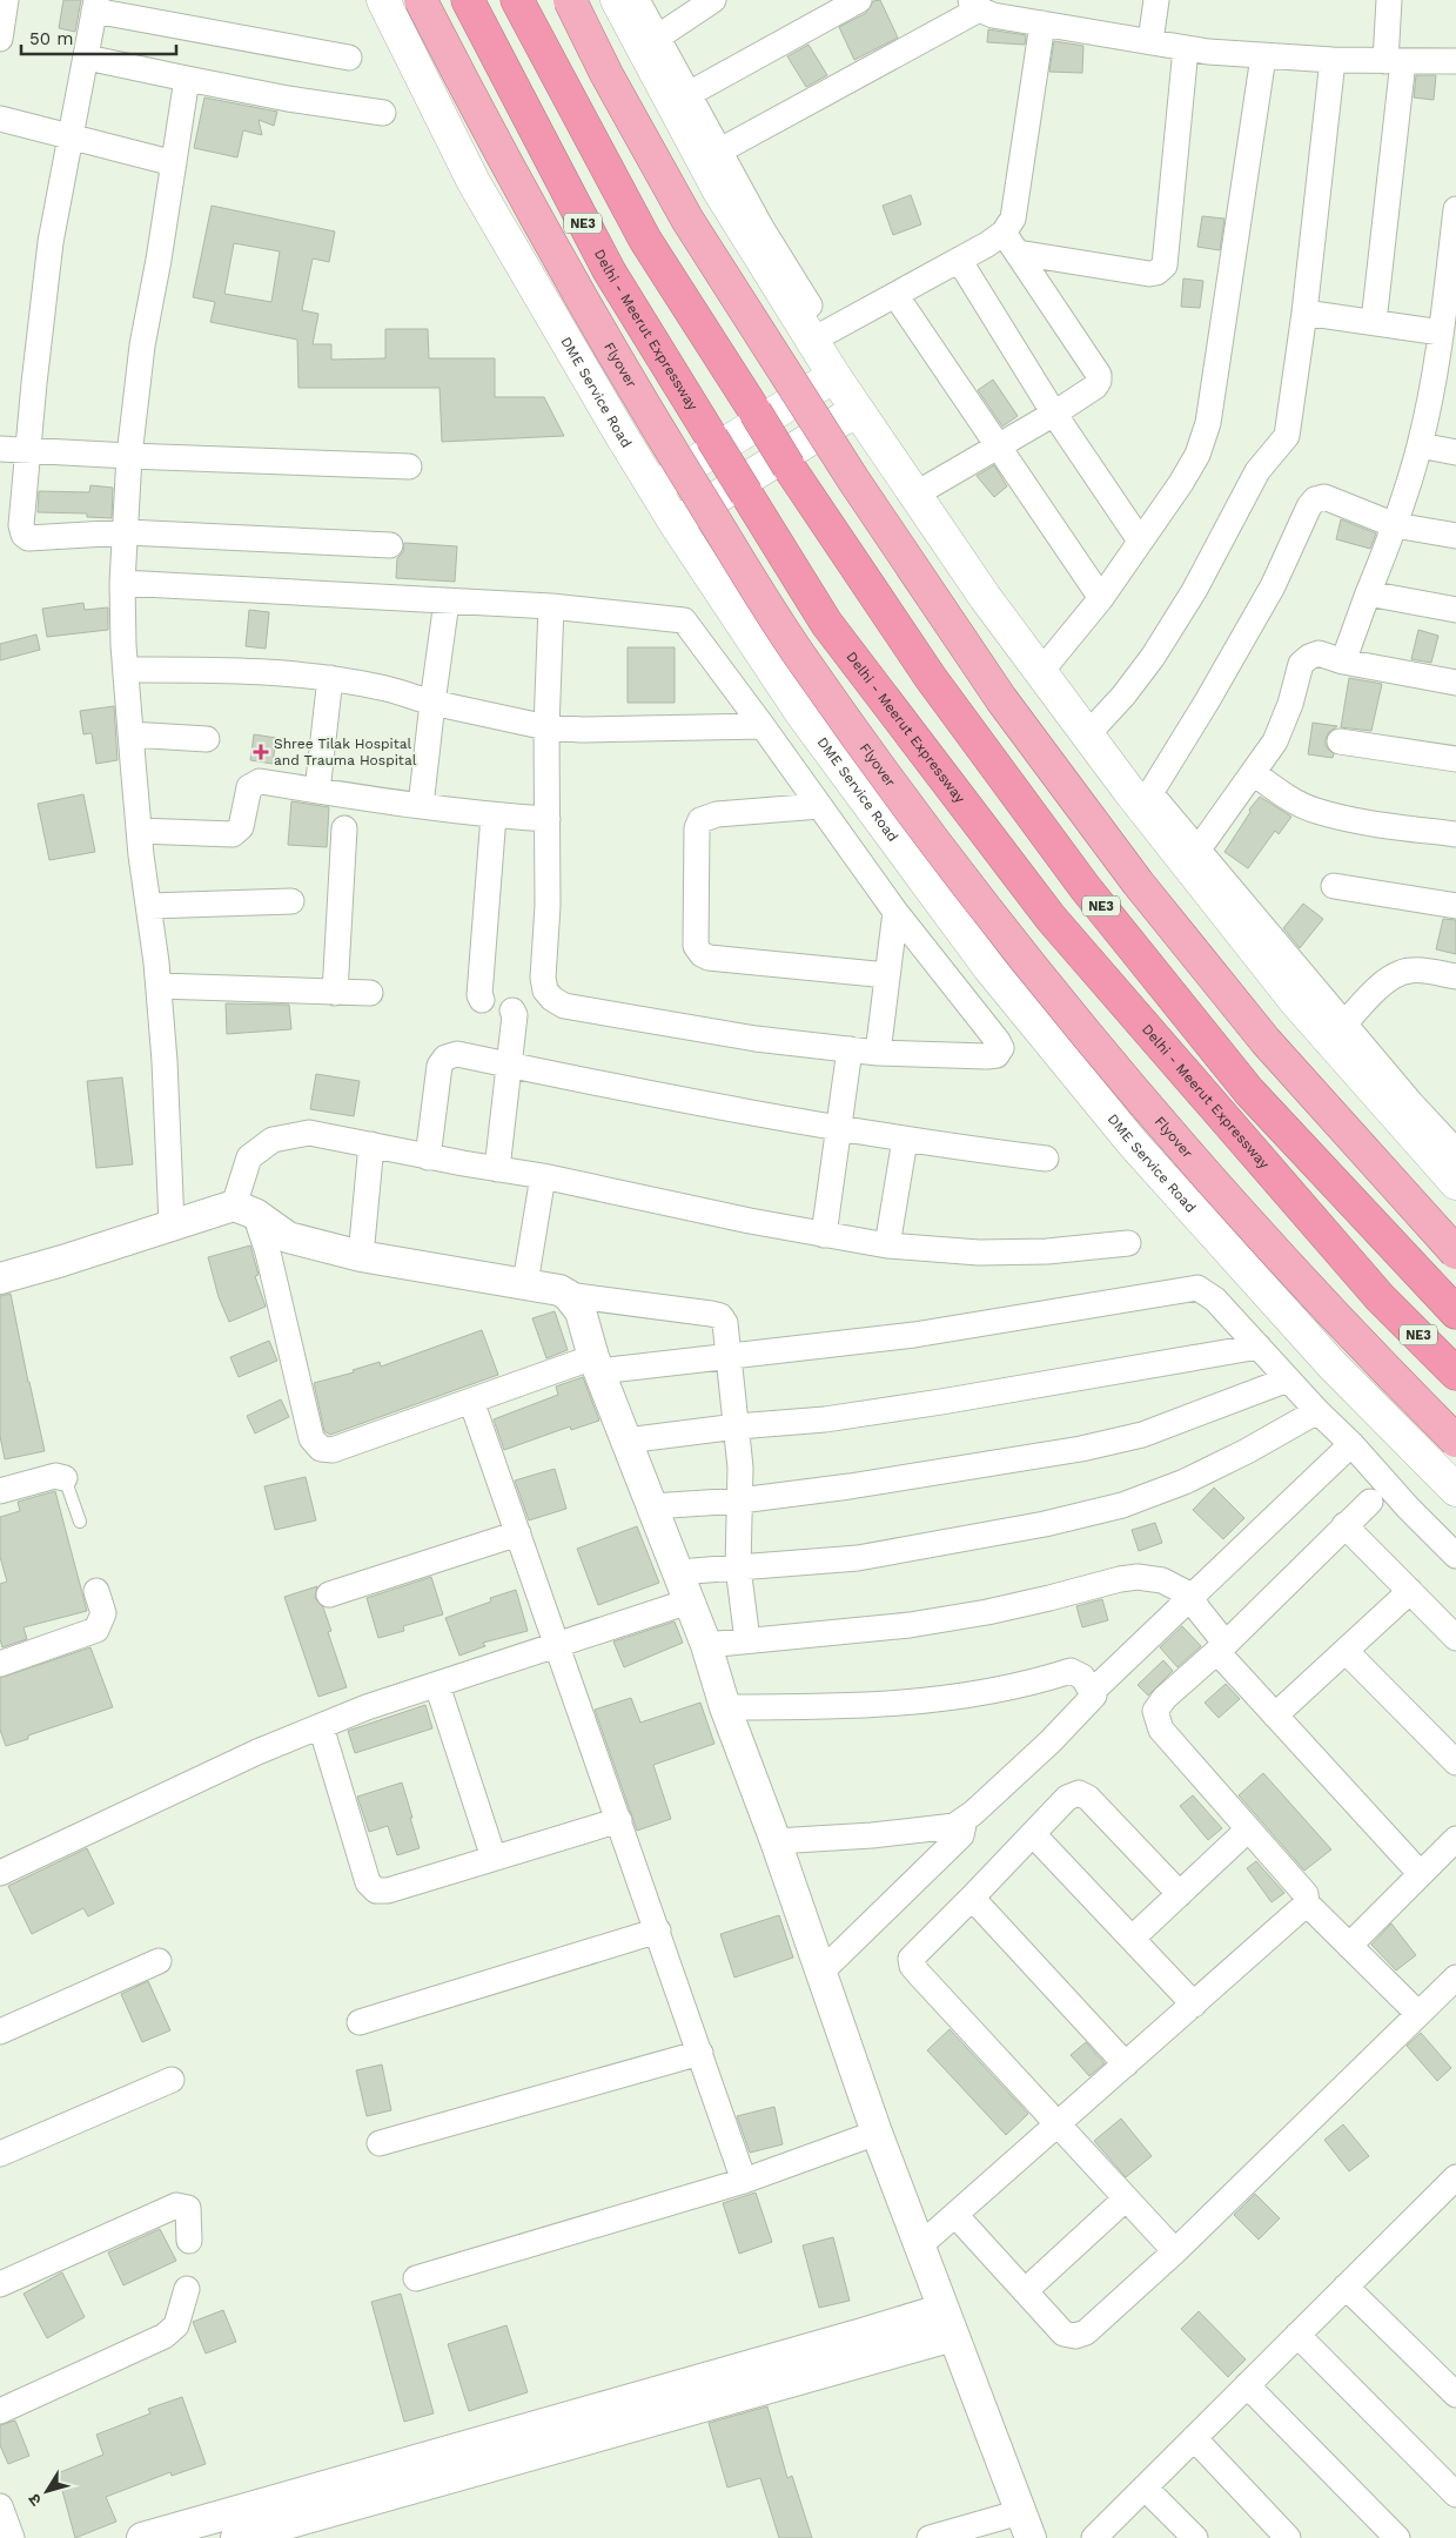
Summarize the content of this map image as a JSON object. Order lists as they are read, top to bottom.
{
  "streets": {
    "highway": ["NE3", "Delhi - Meerut Expressway", "Flyover"],
    "main road": ["DME Service Road"]
  },
  "places": {
    "health": ["Shree Tilak Hospital and Trauma Hospital"]
  },
  "scale_bar": "50 m",
  "north": "bottom left"
}
